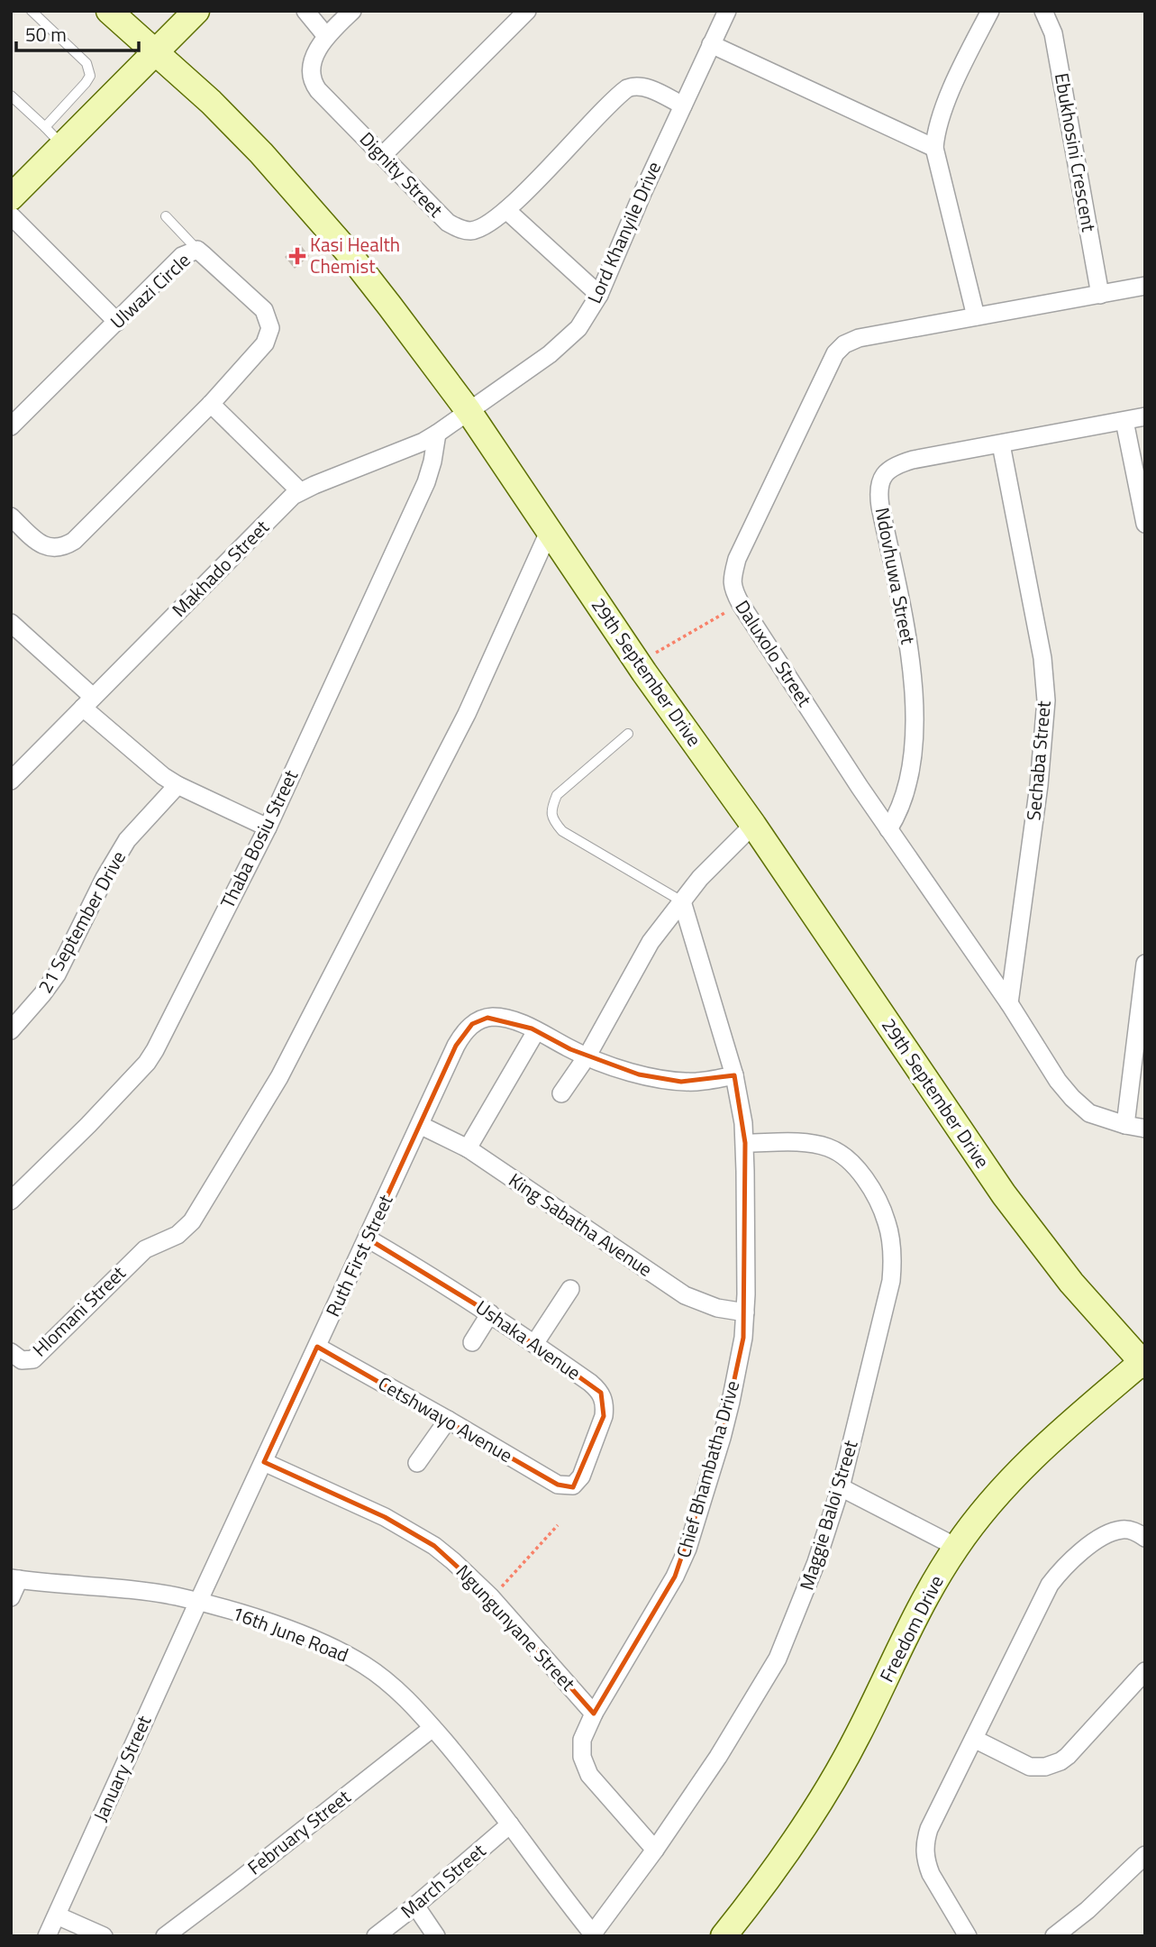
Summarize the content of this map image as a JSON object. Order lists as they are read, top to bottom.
{
  "streets": {
    "street": [
      "Ebukhosini Crescent",
      "Dignity Street",
      "Lord Khanyile Drive",
      "Ulwazi Circle",
      "Makhado Street",
      "Ndovhuwa Street",
      "Daluxolo Street",
      "29th September Drive",
      "Sechaba Street",
      "Thaba Bosiu Street",
      "21 September Drive",
      "King Sabatha Avenue",
      "Ruth First Street",
      "Hlomani Street",
      "Ushaka Avenue",
      "Cetshwayo Avenue",
      "Chief Bhambatha Drive",
      "Maggie Baloi Street",
      "Ngungunyane Street",
      "Freedom Drive",
      "16th June Road",
      "January Street",
      "February Street",
      "March Street"
    ]
  },
  "crossings": [
    ["Ebukhosini Crescent", "Daluxolo Street"],
    ["Dignity Street", "Lord Khanyile Drive"],
    ["Lord Khanyile Drive", "Makhado Street"],
    ["Lord Khanyile Drive", "29th September Drive"],
    ["Makhado Street", "29th September Drive"],
    ["Makhado Street", "Thaba Bosiu Street"],
    ["Ndovhuwa Street", "Daluxolo Street"],
    ["Ndovhuwa Street", "Sechaba Street"],
    ["Daluxolo Street", "Sechaba Street"],
    ["29th September Drive", "Hlomani Street"],
    ["29th September Drive", "Freedom Drive"],
    ["King Sabatha Avenue", "Ruth First Street"],
    ["King Sabatha Avenue", "Chief Bhambatha Drive"],
    ["Ruth First Street", "Ushaka Avenue"],
    ["Ruth First Street", "Cetshwayo Avenue"],
    ["Ruth First Street", "Ngungunyane Street"],
    ["Ruth First Street", "16th June Road"],
    ["Ruth First Street", "January Street"],
    ["Ushaka Avenue", "Cetshwayo Avenue"],
    ["Chief Bhambatha Drive", "Maggie Baloi Street"],
    ["Chief Bhambatha Drive", "Ngungunyane Street"],
    ["Maggie Baloi Street", "16th June Road"],
    ["16th June Road", "January Street"],
    ["16th June Road", "February Street"],
    ["16th June Road", "March Street"]
  ],
  "places": {
    "health": ["Kasi Health Chemist"]
  },
  "scale_bar": "50 m"
}
